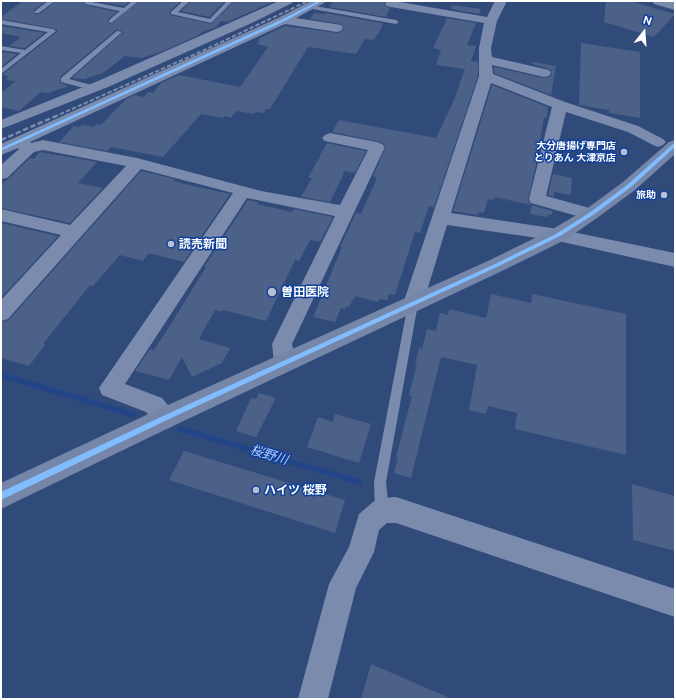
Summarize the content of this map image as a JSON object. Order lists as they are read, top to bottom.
{
  "water": ["桜野川"],
  "places": [
    "大分唐揚げ専門店 とりあん 大津京店",
    "旅助",
    "読売新聞",
    "曽田医院",
    "ハイツ 桜野"
  ],
  "north": "top"
}
